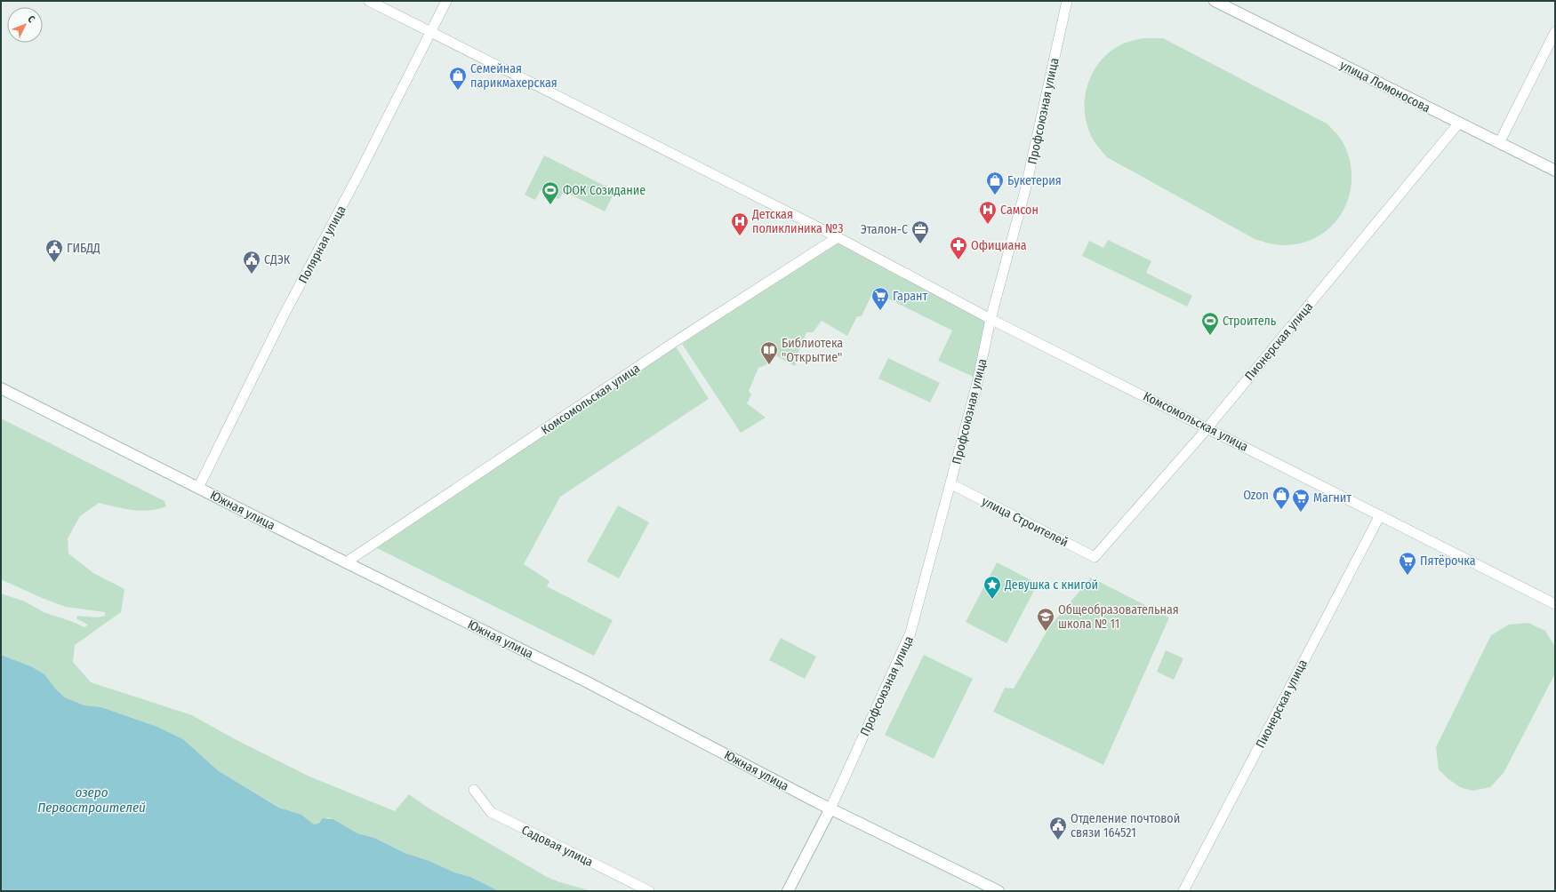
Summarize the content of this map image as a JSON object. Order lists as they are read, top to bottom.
{
  "streets": {
    "main road": ["улица Ломоносова", "Южная улица"],
    "street": [
      "Профсоюзная улица",
      "Полярная улица",
      "Пионерская улица",
      "Комсомольская улица",
      "улица Строителей",
      "Садовая улица"
    ]
  },
  "crossings": [
    ["улица Ломоносова", "Пионерская улица"],
    ["Профсоюзная улица", "Комсомольская улица"],
    ["Профсоюзная улица", "Южная улица"],
    ["Полярная улица", "Комсомольская улица"],
    ["Полярная улица", "Южная улица"],
    ["Пионерская улица", "Комсомольская улица"],
    ["Пионерская улица", "улица Строителей"],
    ["Комсомольская улица", "Южная улица"]
  ],
  "water": ["озеро Первостроителей"],
  "places": {
    "shop": ["Семейная парикмахерская", "Букетерия", "Ozon"],
    "sports": ["ФОК Созидание", "Строитель"],
    "hospital": ["Самсон", "Детская поликлиника №3"],
    "office": ["Эталон-С"],
    "pharmacy": ["Официана"],
    "public building": ["ГИБДД", "СДЭК", "Отделение почтовой связи 164521"],
    "supermarket": ["Гарант", "Магнит", "Пятёрочка"],
    "library": ["Библиотека \"Открытие\""],
    "place": ["Девушка с книгой"],
    "school or university": ["Общеобразовательная школа № 11"]
  },
  "north": "top right"
}
